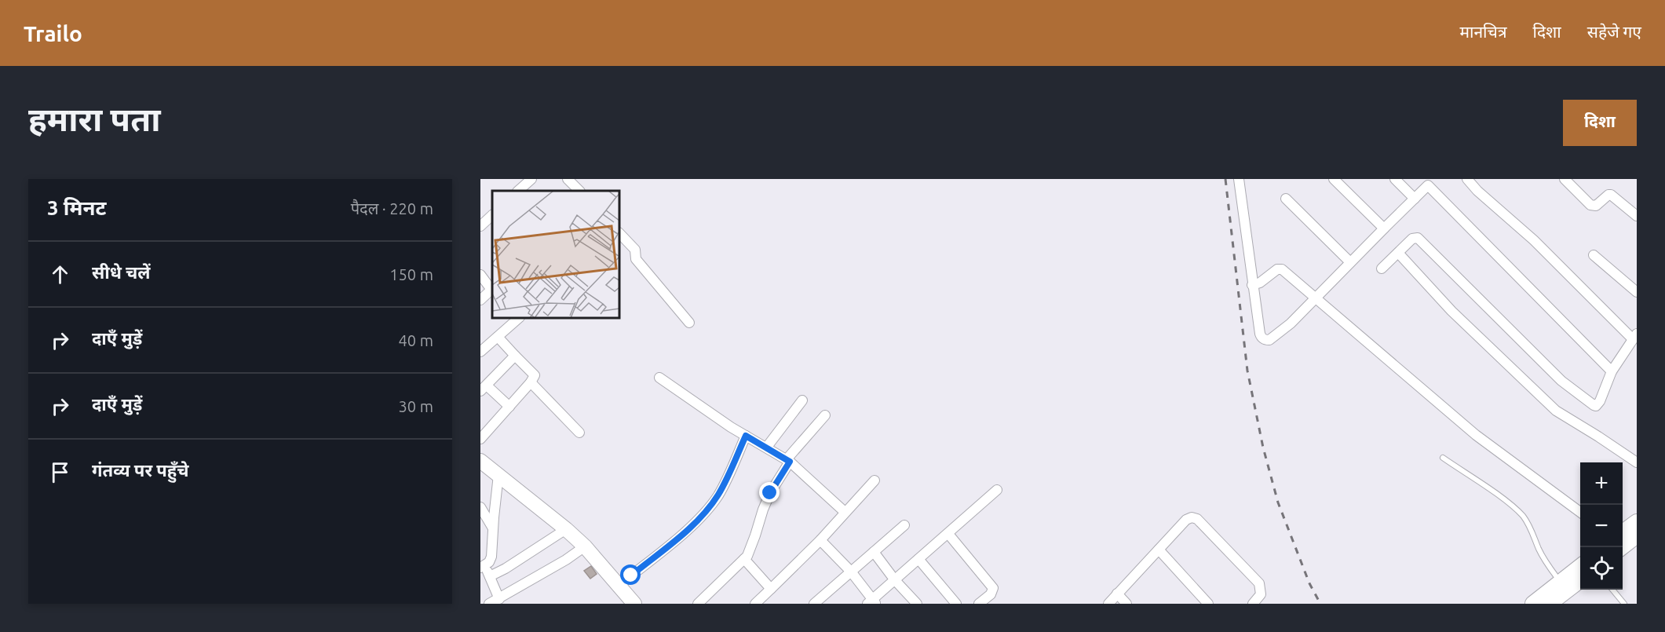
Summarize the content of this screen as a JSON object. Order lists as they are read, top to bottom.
{
  "page": {
    "header": "Trailo",
    "nav": ["मानचित्र", "दिशा", "सहेजे गए"],
    "buttons": "दिशा",
    "title": "हमारा पता",
    "heading": ["3 मिनट", "पैदल · 220 m"],
    "list": [
      ["सीधे चलें", "150 m"],
      ["दाएँ मुड़ें", "40 m"],
      ["दाएँ मुड़ें", "30 m"],
      "गंतव्य पर पहुँचे"
    ],
    "map_buttons": ["+", "−"]
  }
}
